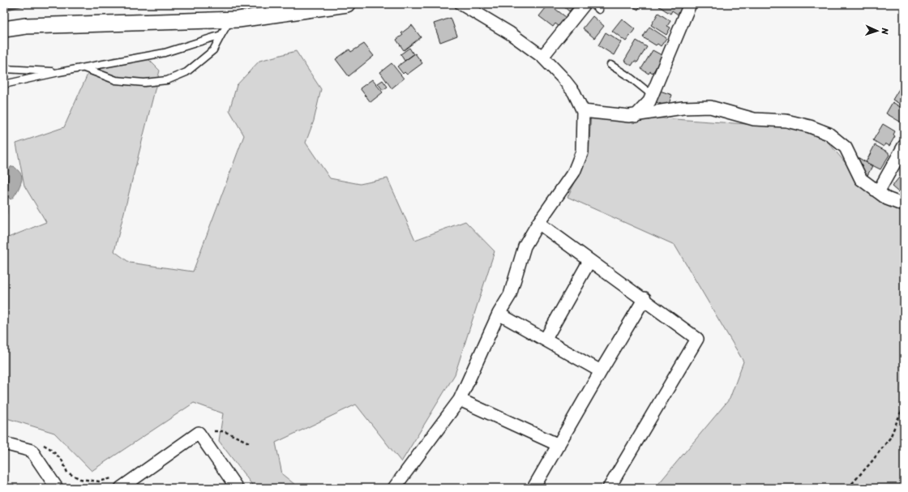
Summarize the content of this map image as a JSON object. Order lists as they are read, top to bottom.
{
  "north": "right"
}
